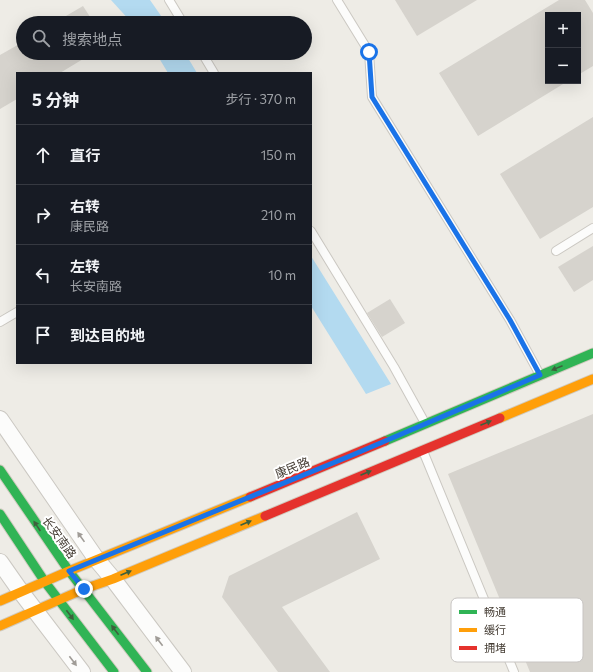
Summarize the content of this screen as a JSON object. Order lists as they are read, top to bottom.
{
  "streets": {
    "street": ["康民路", "长安南路"]
  },
  "crossings": [
    ["康民路", "长安南路"]
  ],
  "legend": ["畅通", "缓行", "拥堵"],
  "page": {
    "map_buttons": ["+", "−"],
    "search": "搜索地点",
    "heading": ["5 分钟", "步行 · 370 m"],
    "list": [
      ["直行", "150 m"],
      ["右转", "康民路", "210 m"],
      ["左转", "长安南路", "10 m"],
      "到达目的地"
    ]
  }
}
